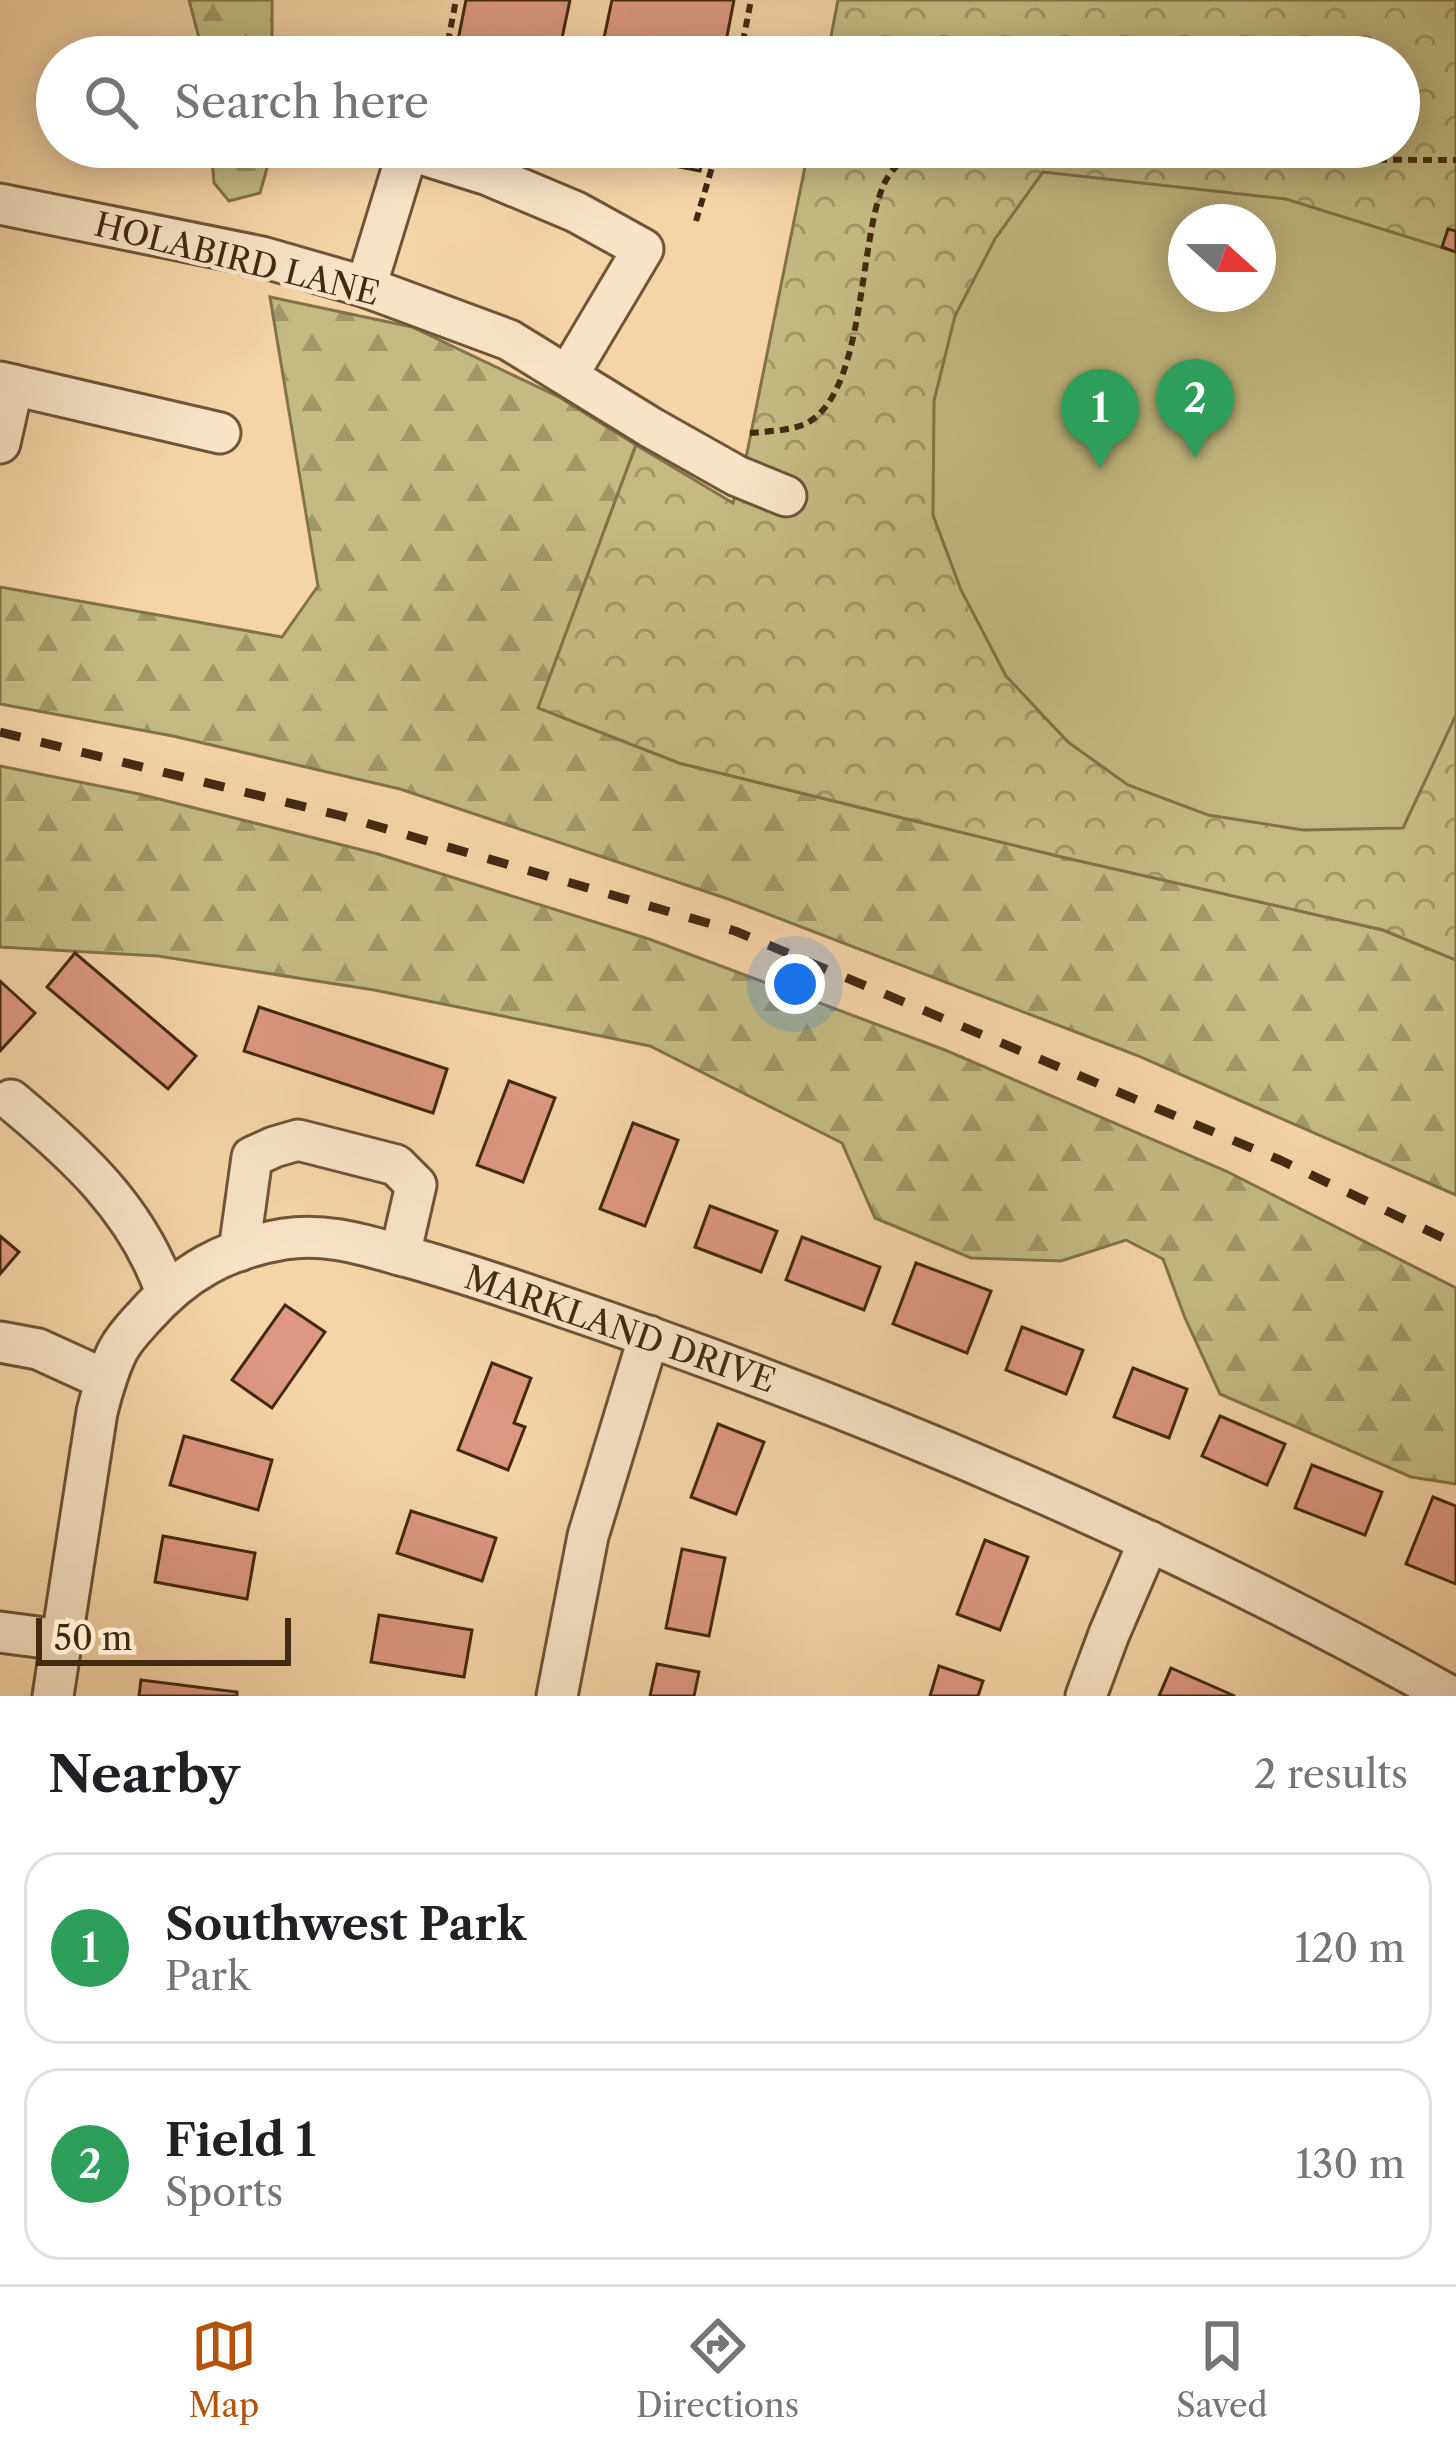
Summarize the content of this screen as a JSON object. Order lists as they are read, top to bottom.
{
  "streets": {
    "street": ["HOLABIRD LANE", "MARKLAND DRIVE"]
  },
  "scale_bar": "50 m",
  "north": "right",
  "page": {
    "search": "Search here",
    "pins": ["2", "1"],
    "scale": "50 m",
    "heading": ["Nearby", "2 results"],
    "list": [
      {
        "mark": "1",
        "name": "Southwest Park",
        "note": "Park",
        "value": "120 m"
      },
      {
        "mark": "2",
        "name": "Field 1",
        "note": "Sports",
        "value": "130 m"
      }
    ],
    "nav": ["Map", "Directions", "Saved"]
  }
}
